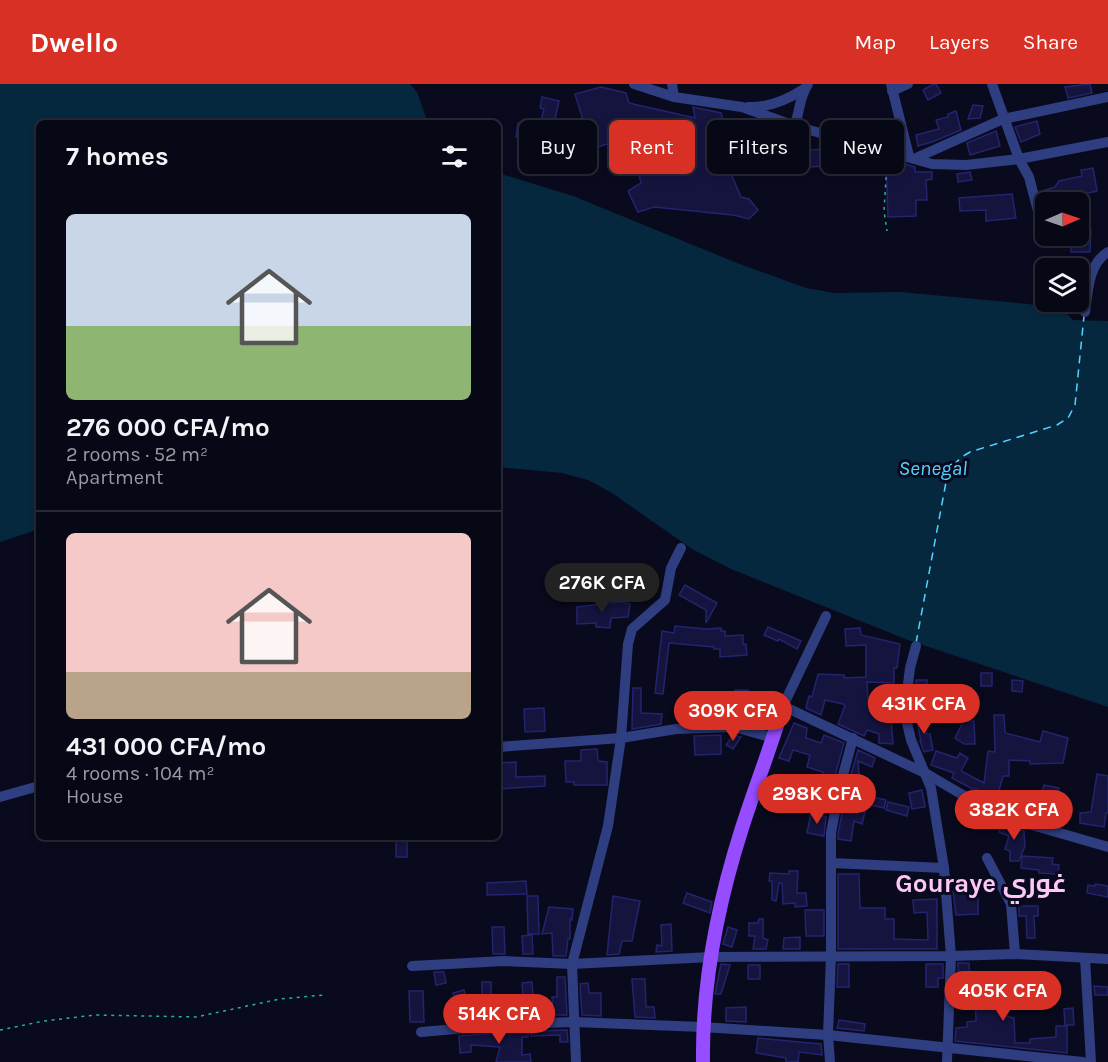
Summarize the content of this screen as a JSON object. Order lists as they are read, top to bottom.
{
  "districts": ["Gouraye غوري"],
  "water": ["Senegal"],
  "north": "right",
  "page": {
    "header": "Dwello",
    "nav": ["Map", "Layers", "Share"],
    "chip": [
      "Buy",
      "Rent",
      "Filters",
      "New"
    ],
    "heading": "7 homes",
    "list": [
      {
        "name": "276 000 CFA/mo",
        "note": "2 rooms · 52 m² · Apartment"
      },
      {
        "name": "431 000 CFA/mo",
        "note": "4 rooms · 104 m² · House"
      }
    ],
    "price": [
      "276K CFA",
      "431K CFA",
      "309K CFA",
      "298K CFA",
      "382K CFA",
      "405K CFA",
      "514K CFA"
    ]
  }
}
